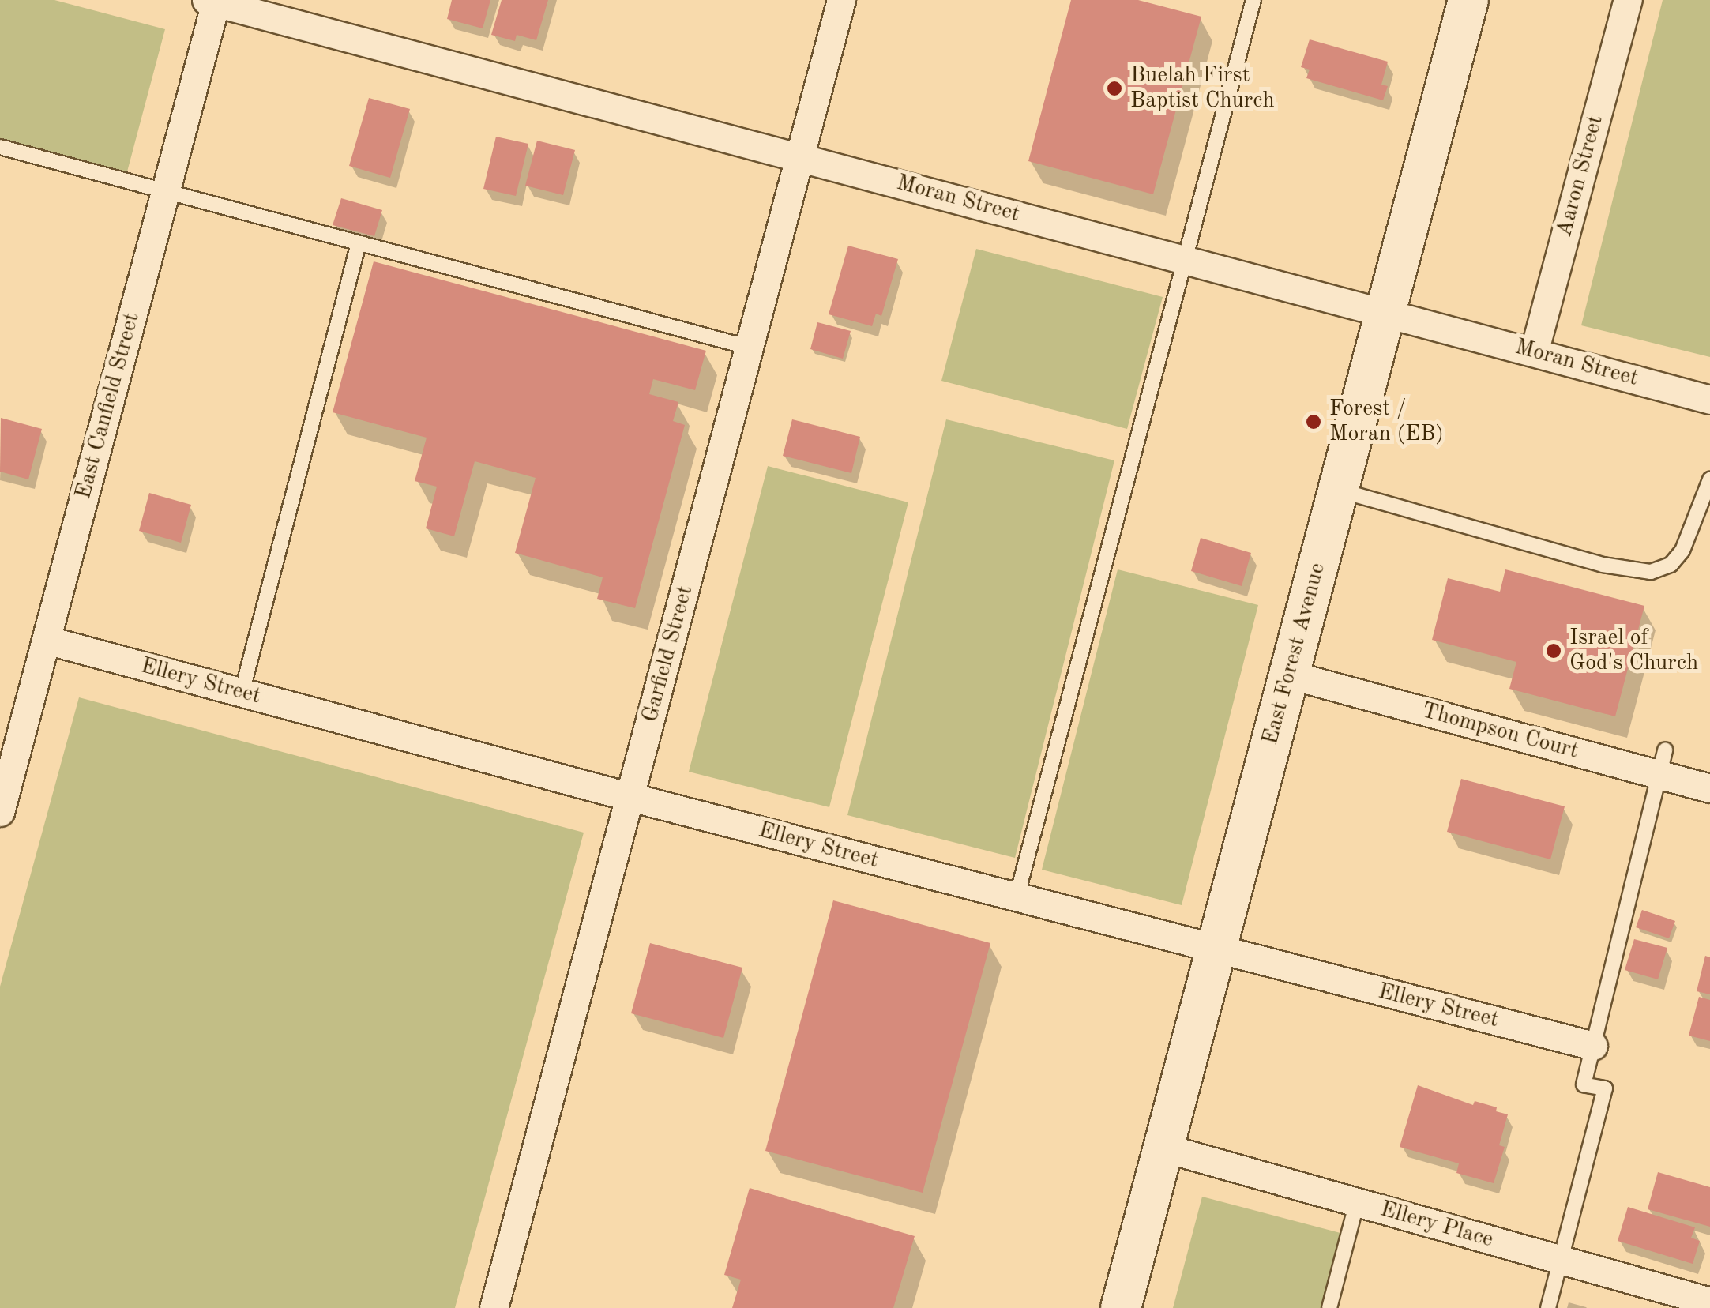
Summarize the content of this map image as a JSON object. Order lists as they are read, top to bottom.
{
  "streets": {
    "main road": ["East Forest Avenue"],
    "street": [
      "Aaron Street",
      "Moran Street",
      "East Canfield Street",
      "Garfield Street",
      "Ellery Street",
      "Thompson Court",
      "Ellery Place"
    ]
  },
  "crossings": [
    ["Aaron Street", "Moran Street"],
    ["Moran Street", "East Canfield Street"],
    ["Moran Street", "Garfield Street"],
    ["Moran Street", "East Forest Avenue"],
    ["East Canfield Street", "Ellery Street"],
    ["Garfield Street", "Ellery Street"],
    ["East Forest Avenue", "Ellery Street"],
    ["East Forest Avenue", "Thompson Court"],
    ["East Forest Avenue", "Ellery Place"]
  ],
  "places": ["Buelah First Baptist Church", "Forest / Moran (EB)", "Israel of God's Church"]
}
